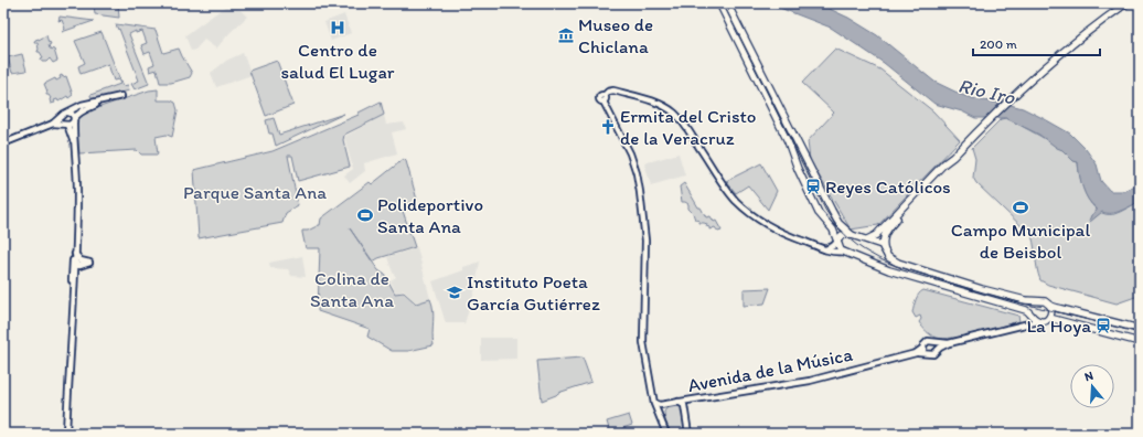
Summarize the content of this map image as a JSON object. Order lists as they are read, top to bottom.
{
  "streets": {
    "street": ["Avenida de la Música"]
  },
  "water": ["Rio Iro"],
  "parks": ["Parque Santa Ana", "Colina de Santa Ana"],
  "places": {
    "hospital": ["Centro de salud El Lugar"],
    "museum": ["Museo de Chiclana"],
    "church": ["Ermita del Cristo de la Veracruz"],
    "station": ["Reyes Católicos", "La Hoya"],
    "sports": ["Campo Municipal de Beisbol", "Polideportivo Santa Ana"],
    "school or university": ["Instituto Poeta García Gutiérrez"]
  },
  "scale_bar": "200 m",
  "north": "top"
}
